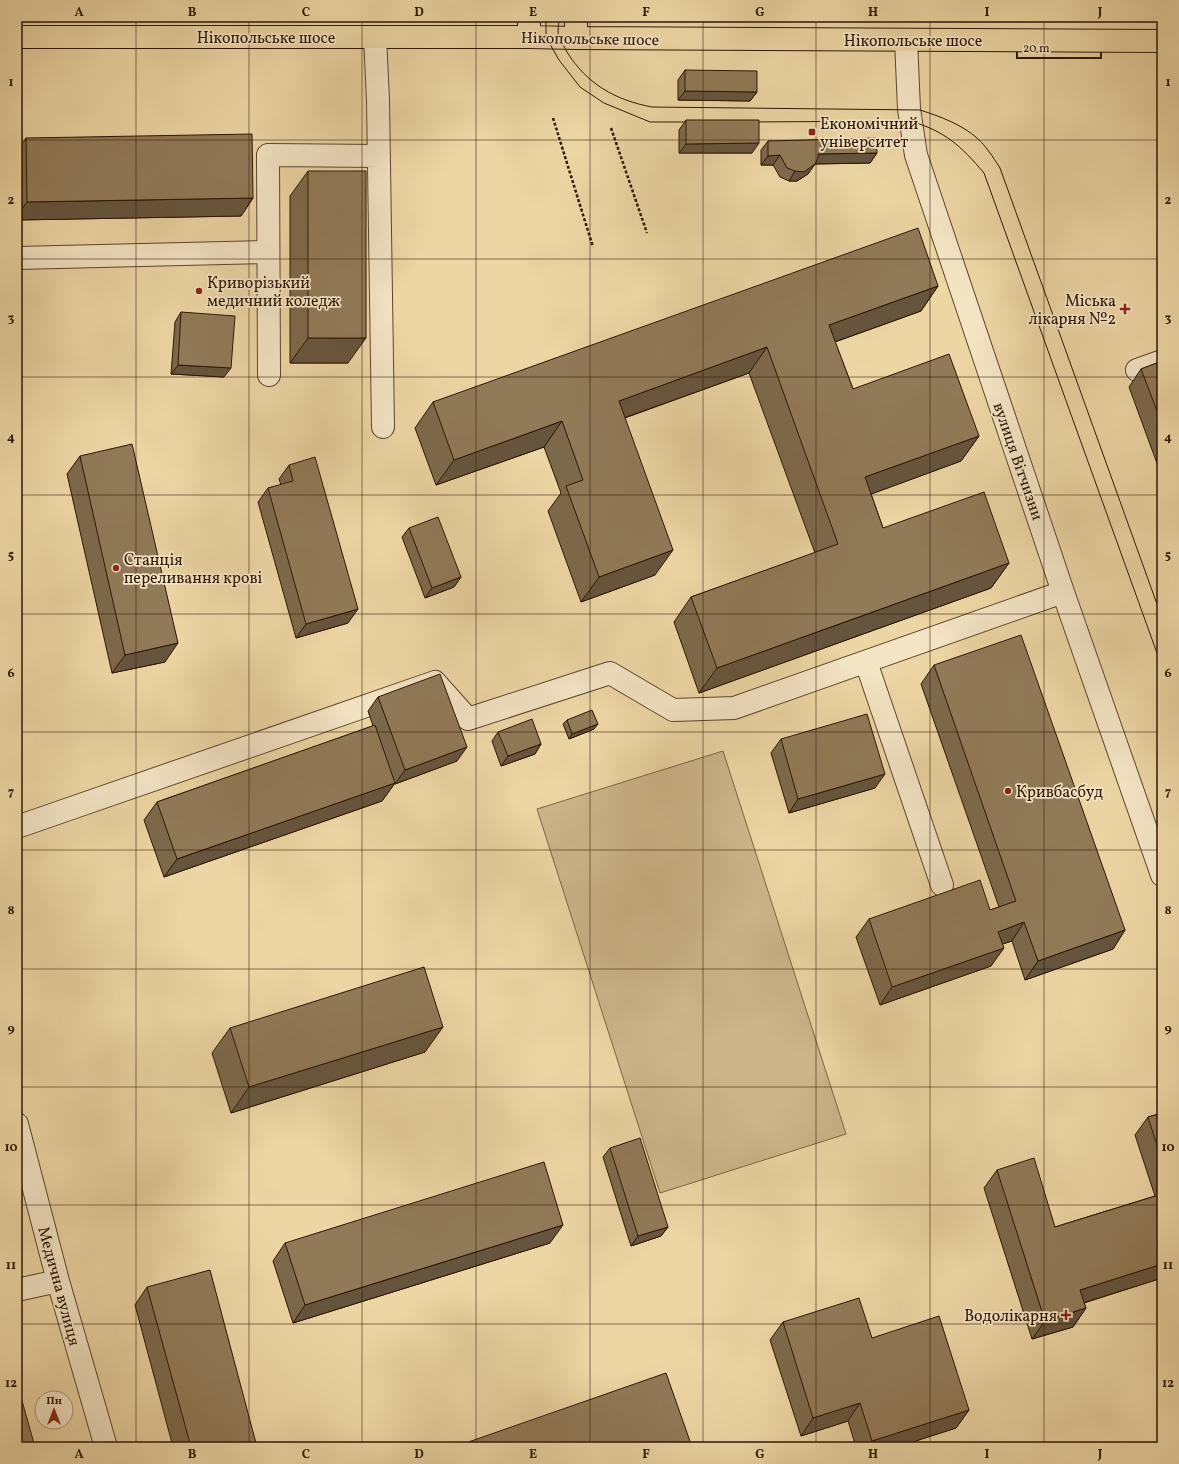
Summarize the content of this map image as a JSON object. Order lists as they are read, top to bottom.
{
  "streets": {
    "main road": ["Нікопольське шосе"],
    "street": ["вулиця Вітчизни", "Медична вулиця"]
  },
  "crossings": [
    ["Нікопольське шосе", "вулиця Вітчизни"]
  ],
  "places": {
    "transit": ["Економічний університет"],
    "other": ["Криворізький медичний коледж", "Станція переливання крові", "Кривбасбуд"],
    "health": ["Міська лікарня №2", "Водолікарня"]
  },
  "scale_bar": "20 m",
  "north": "top",
  "grid": {
    "columns": [
      "A",
      "B",
      "C",
      "D",
      "E",
      "F",
      "G",
      "H",
      "I",
      "J"
    ],
    "rows": [
      "1",
      "2",
      "3",
      "4",
      "5",
      "6",
      "7",
      "8",
      "9",
      "10",
      "11",
      "12"
    ]
  }
}
